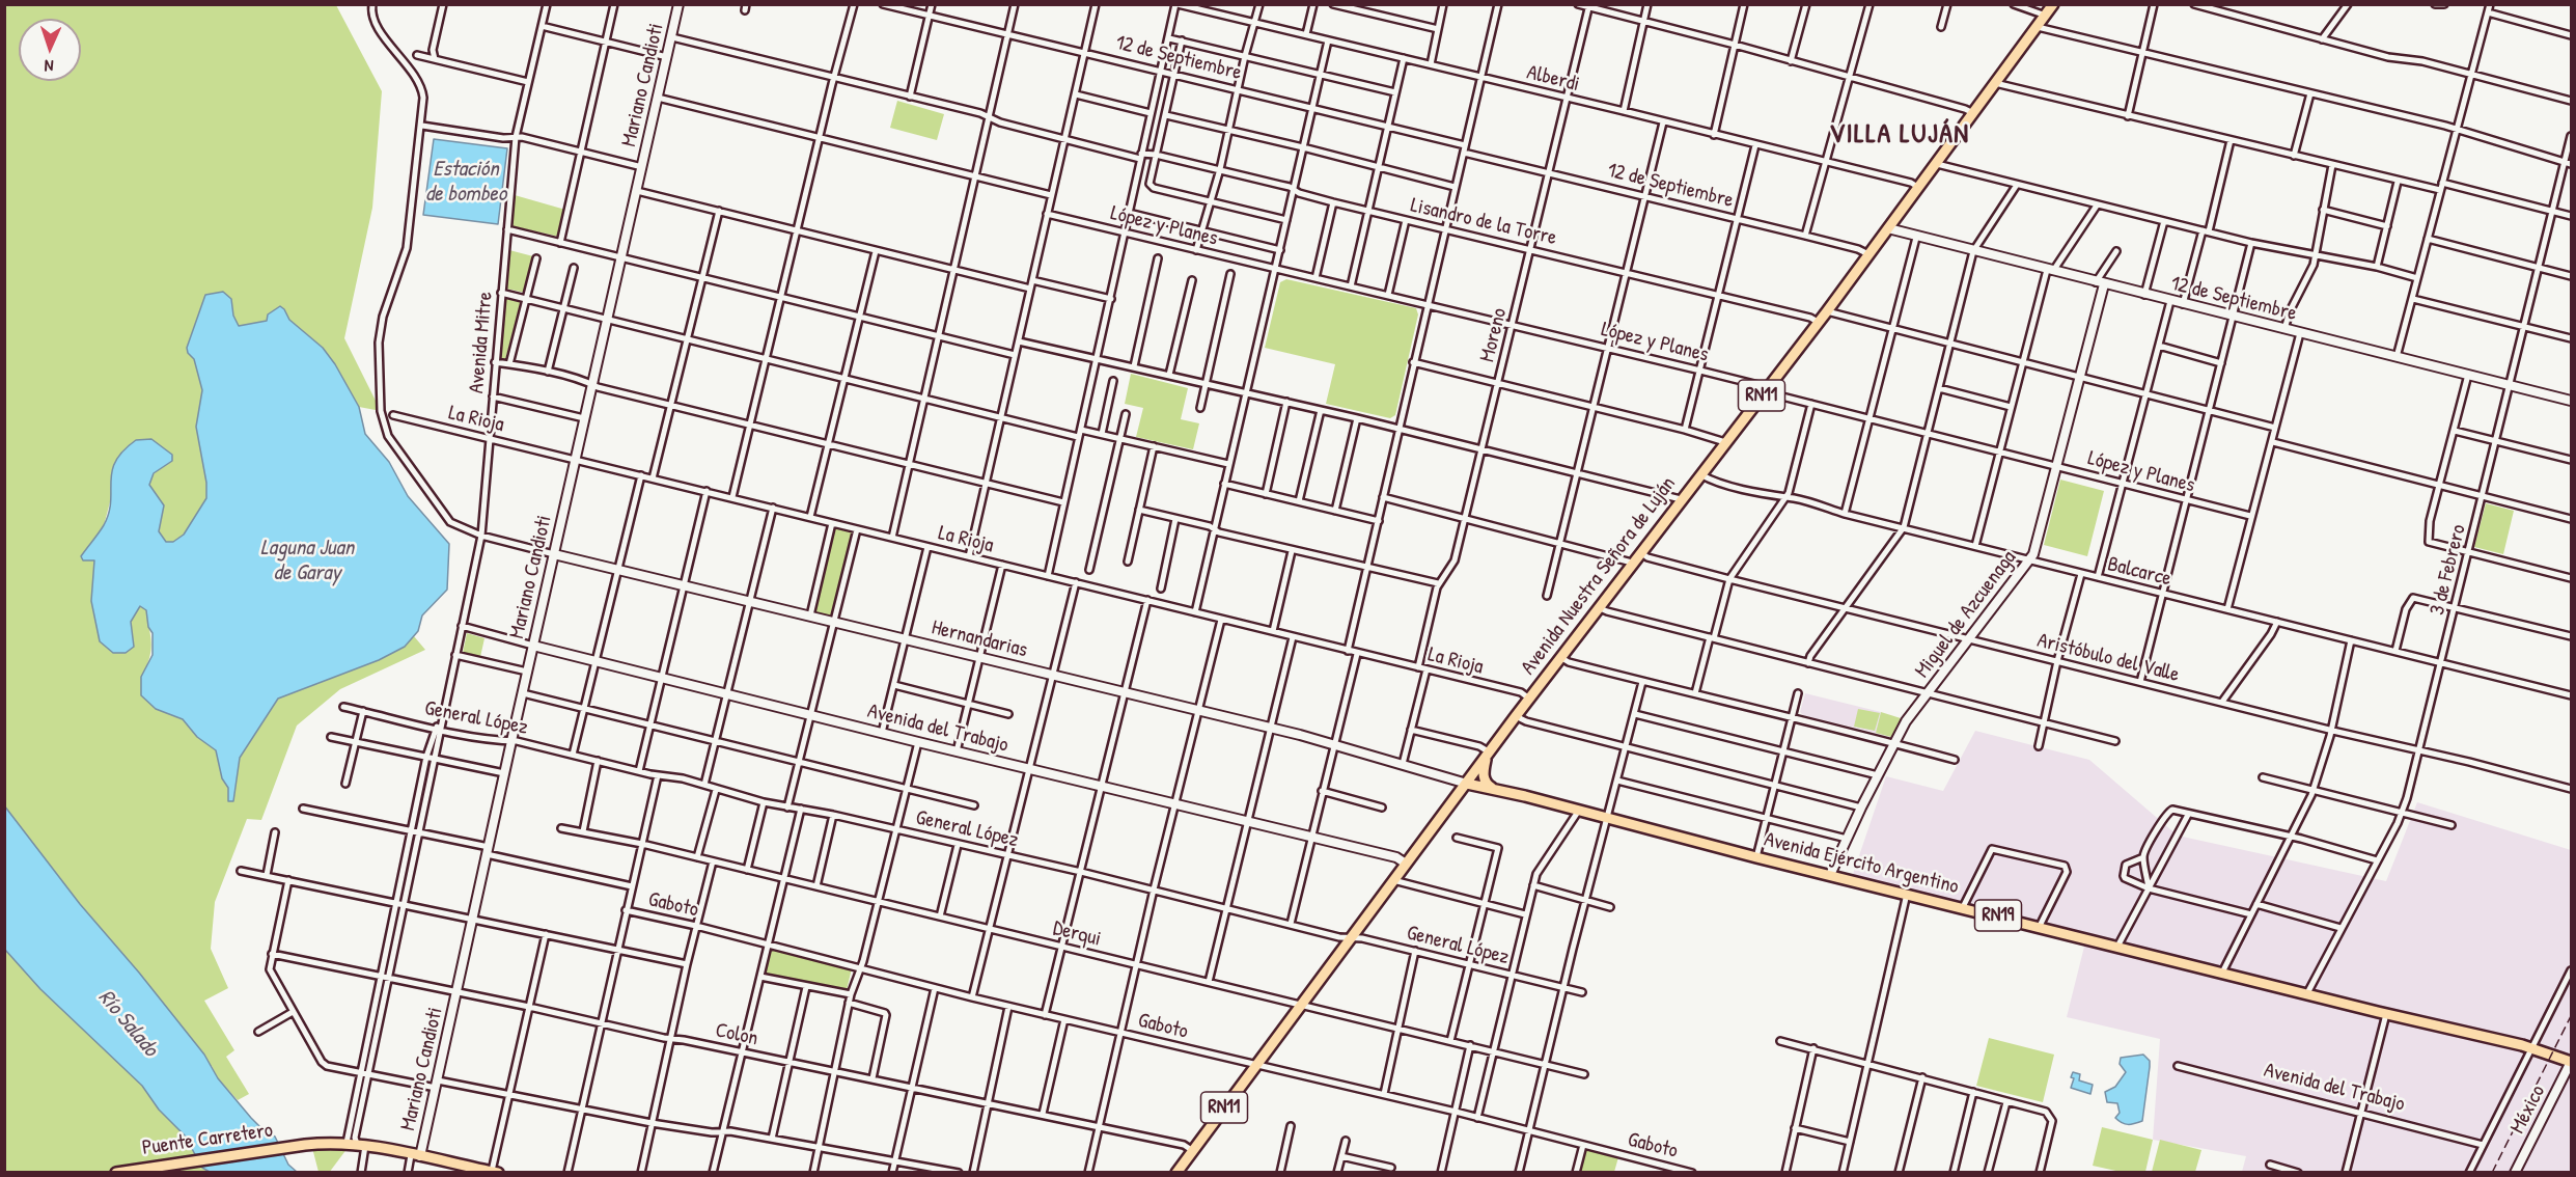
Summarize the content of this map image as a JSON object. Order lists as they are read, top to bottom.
{
  "streets": {
    "main road": [
      "RN11",
      "Avenida Nuestra Señora de Luján",
      "Avenida Ejército Argentino",
      "RN19",
      "Puente Carretero"
    ],
    "street": [
      "12 de Septiembre",
      "Alberdi",
      "Mariano Candioti",
      "Lisandro de la Torre",
      "López y Planes",
      "Moreno",
      "Avenida Mitre",
      "La Rioja",
      "3 de Febrero",
      "Balcarce",
      "Miguel de Azcuenaga",
      "Hernandarias",
      "Aristóbulo del Valle",
      "General López",
      "Avenida del Trabajo",
      "Gaboto",
      "Derqui",
      "Colon",
      "México"
    ]
  },
  "crossings": [
    ["12 de Septiembre", "Moreno"],
    ["12 de Septiembre", "3 de Febrero"],
    ["12 de Septiembre", "Avenida Nuestra Señora de Luján"],
    ["12 de Septiembre", "Miguel de Azcuenaga"],
    ["Alberdi", "Moreno"],
    ["Alberdi", "Avenida Nuestra Señora de Luján"],
    ["Mariano Candioti", "Lisandro de la Torre"],
    ["Mariano Candioti", "La Rioja"],
    ["Mariano Candioti", "Hernandarias"],
    ["Mariano Candioti", "General López"],
    ["Mariano Candioti", "Avenida del Trabajo"],
    ["Mariano Candioti", "Gaboto"],
    ["Mariano Candioti", "Colon"],
    ["Mariano Candioti", "Puente Carretero"],
    ["Lisandro de la Torre", "Moreno"],
    ["Lisandro de la Torre", "Avenida Nuestra Señora de Luján"],
    ["López y Planes", "Moreno"],
    ["López y Planes", "Avenida Nuestra Señora de Luján"],
    ["López y Planes", "Miguel de Azcuenaga"],
    ["Moreno", "La Rioja"],
    ["Avenida Mitre", "La Rioja"],
    ["Avenida Mitre", "Hernandarias"],
    ["Avenida Mitre", "General López"],
    ["Avenida Mitre", "Avenida del Trabajo"],
    ["Avenida Mitre", "Gaboto"],
    ["Avenida Mitre", "Colon"],
    ["Avenida Mitre", "Puente Carretero"],
    ["La Rioja", "Avenida Nuestra Señora de Luján"],
    ["3 de Febrero", "Balcarce"],
    ["3 de Febrero", "Aristóbulo del Valle"],
    ["3 de Febrero", "Avenida Ejército Argentino"],
    ["Balcarce", "Avenida Nuestra Señora de Luján"],
    ["Balcarce", "Miguel de Azcuenaga"],
    ["Avenida Nuestra Señora de Luján", "Hernandarias"],
    ["Avenida Nuestra Señora de Luján", "Aristóbulo del Valle"],
    ["Avenida Nuestra Señora de Luján", "General López"],
    ["Avenida Nuestra Señora de Luján", "Avenida del Trabajo"],
    ["Avenida Nuestra Señora de Luján", "Avenida Ejército Argentino"],
    ["Avenida Nuestra Señora de Luján", "Gaboto"],
    ["Avenida Nuestra Señora de Luján", "Derqui"],
    ["Avenida Nuestra Señora de Luján", "Colon"],
    ["Miguel de Azcuenaga", "Aristóbulo del Valle"],
    ["Miguel de Azcuenaga", "Avenida Ejército Argentino"],
    ["Hernandarias", "Avenida Ejército Argentino"],
    ["Avenida Ejército Argentino", "México"]
  ],
  "districts": ["VILLA LUJÁN"],
  "water": ["Estación de bombeo", "Laguna Juan de Garay", "Río Salado"],
  "north": "bottom"
}
